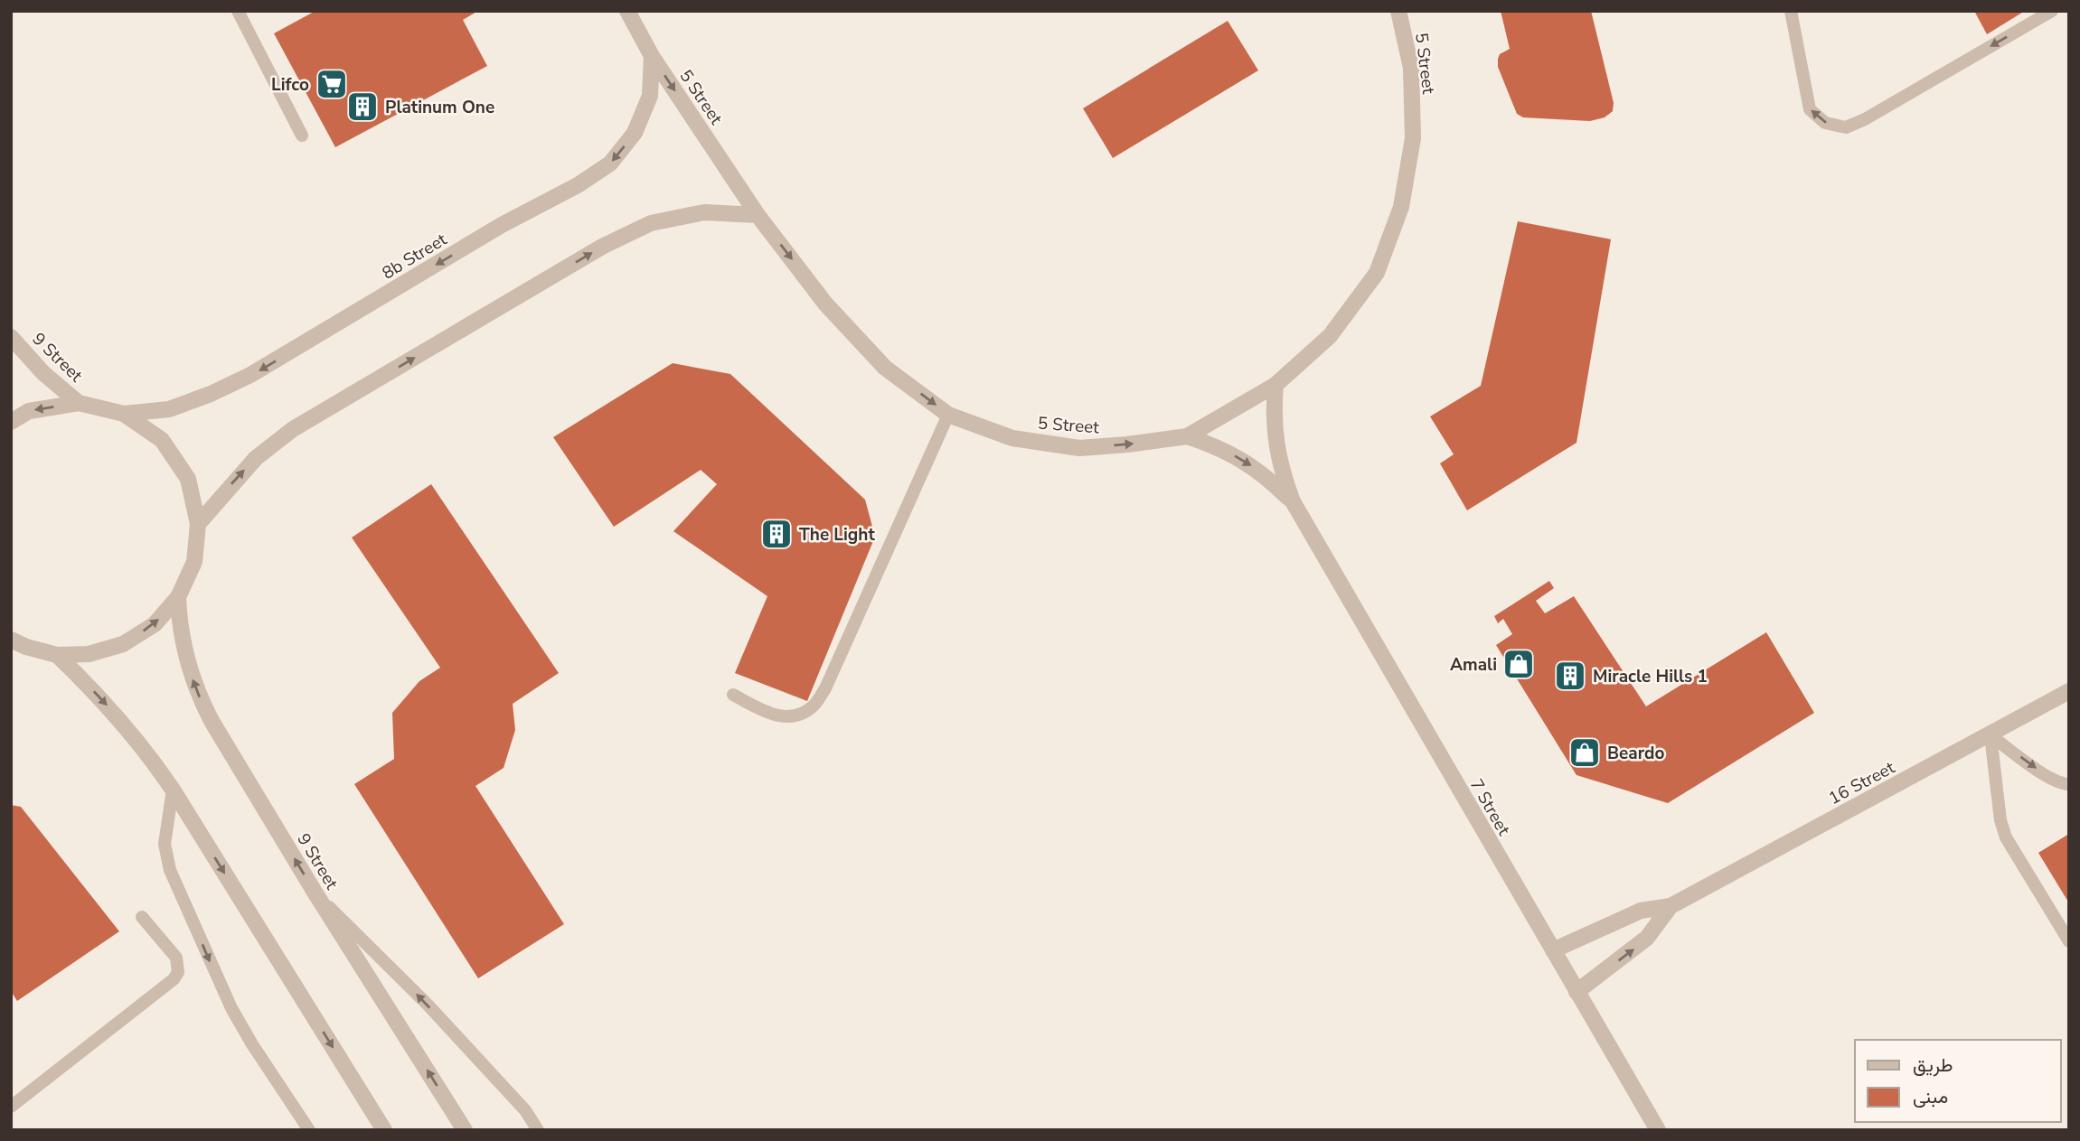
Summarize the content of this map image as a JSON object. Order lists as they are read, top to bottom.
{
  "streets": {
    "street": [
      "5 Street",
      "8b Street",
      "9 Street",
      "16 Street",
      "7 Street"
    ]
  },
  "crossings": [
    ["5 Street", "8b Street"],
    ["5 Street", "7 Street"],
    ["16 Street", "7 Street"]
  ],
  "one_way": ["5 Street"],
  "places": {
    "supermarket": ["Lifco"],
    "building": ["Platinum One", "The Light", "Miracle Hills 1"],
    "shop": ["Amali", "Beardo"]
  },
  "legend": ["طريق", "مبنى"]
}
